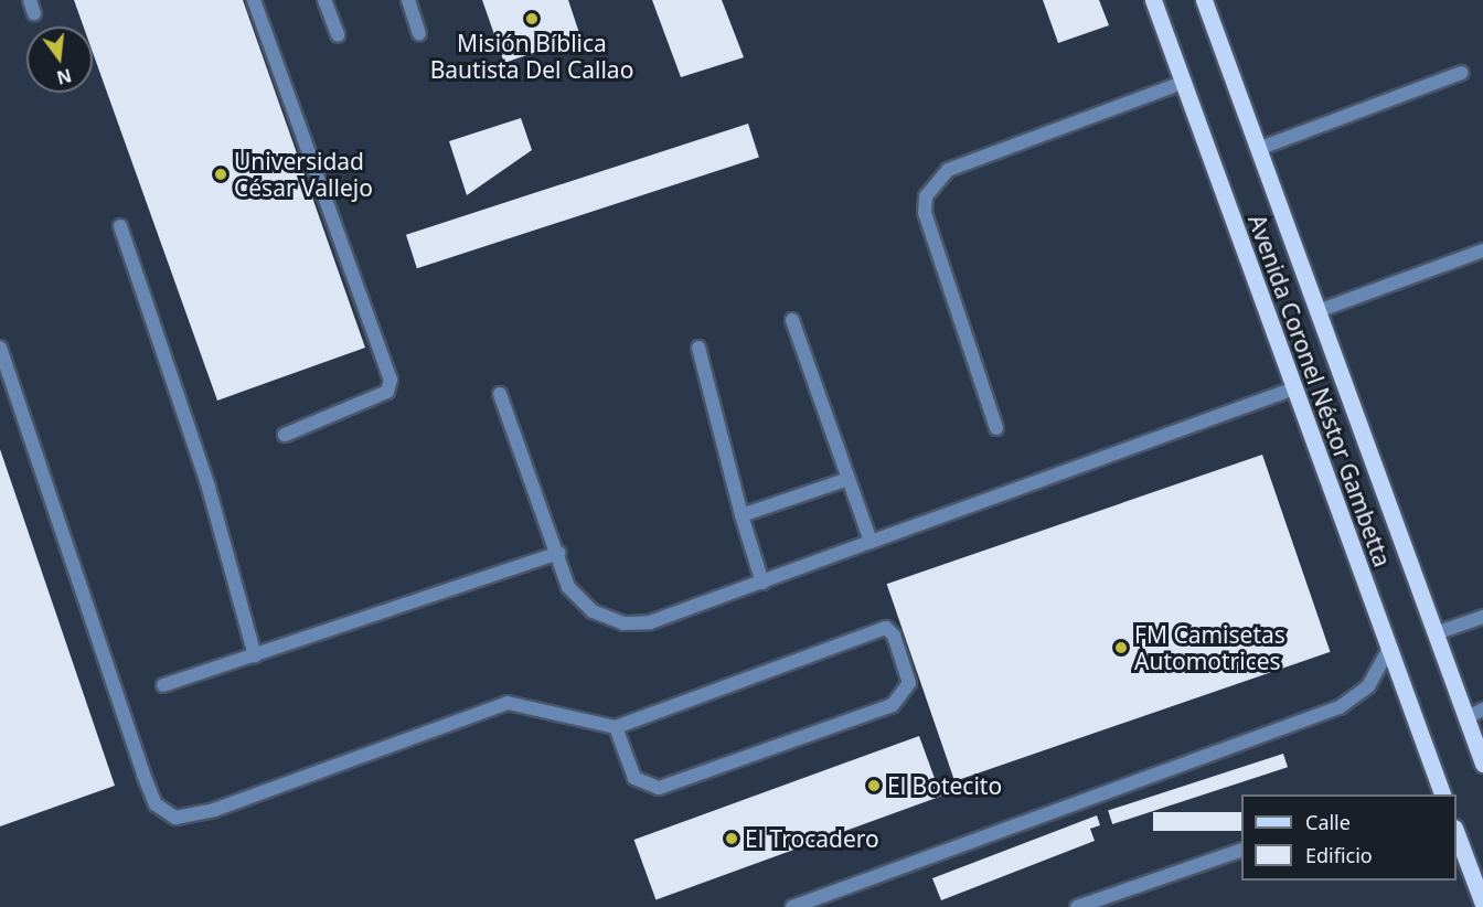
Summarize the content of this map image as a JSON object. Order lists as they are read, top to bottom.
{
  "streets": {
    "main road": ["Avenida Coronel Néstor Gambetta"]
  },
  "places": [
    "Misión Bíblica Bautista Del Callao",
    "Universidad César Vallejo",
    "FM Camisetas Automotrices",
    "El Botecito",
    "El Trocadero"
  ],
  "legend": ["Calle", "Edificio"],
  "north": "bottom"
}
